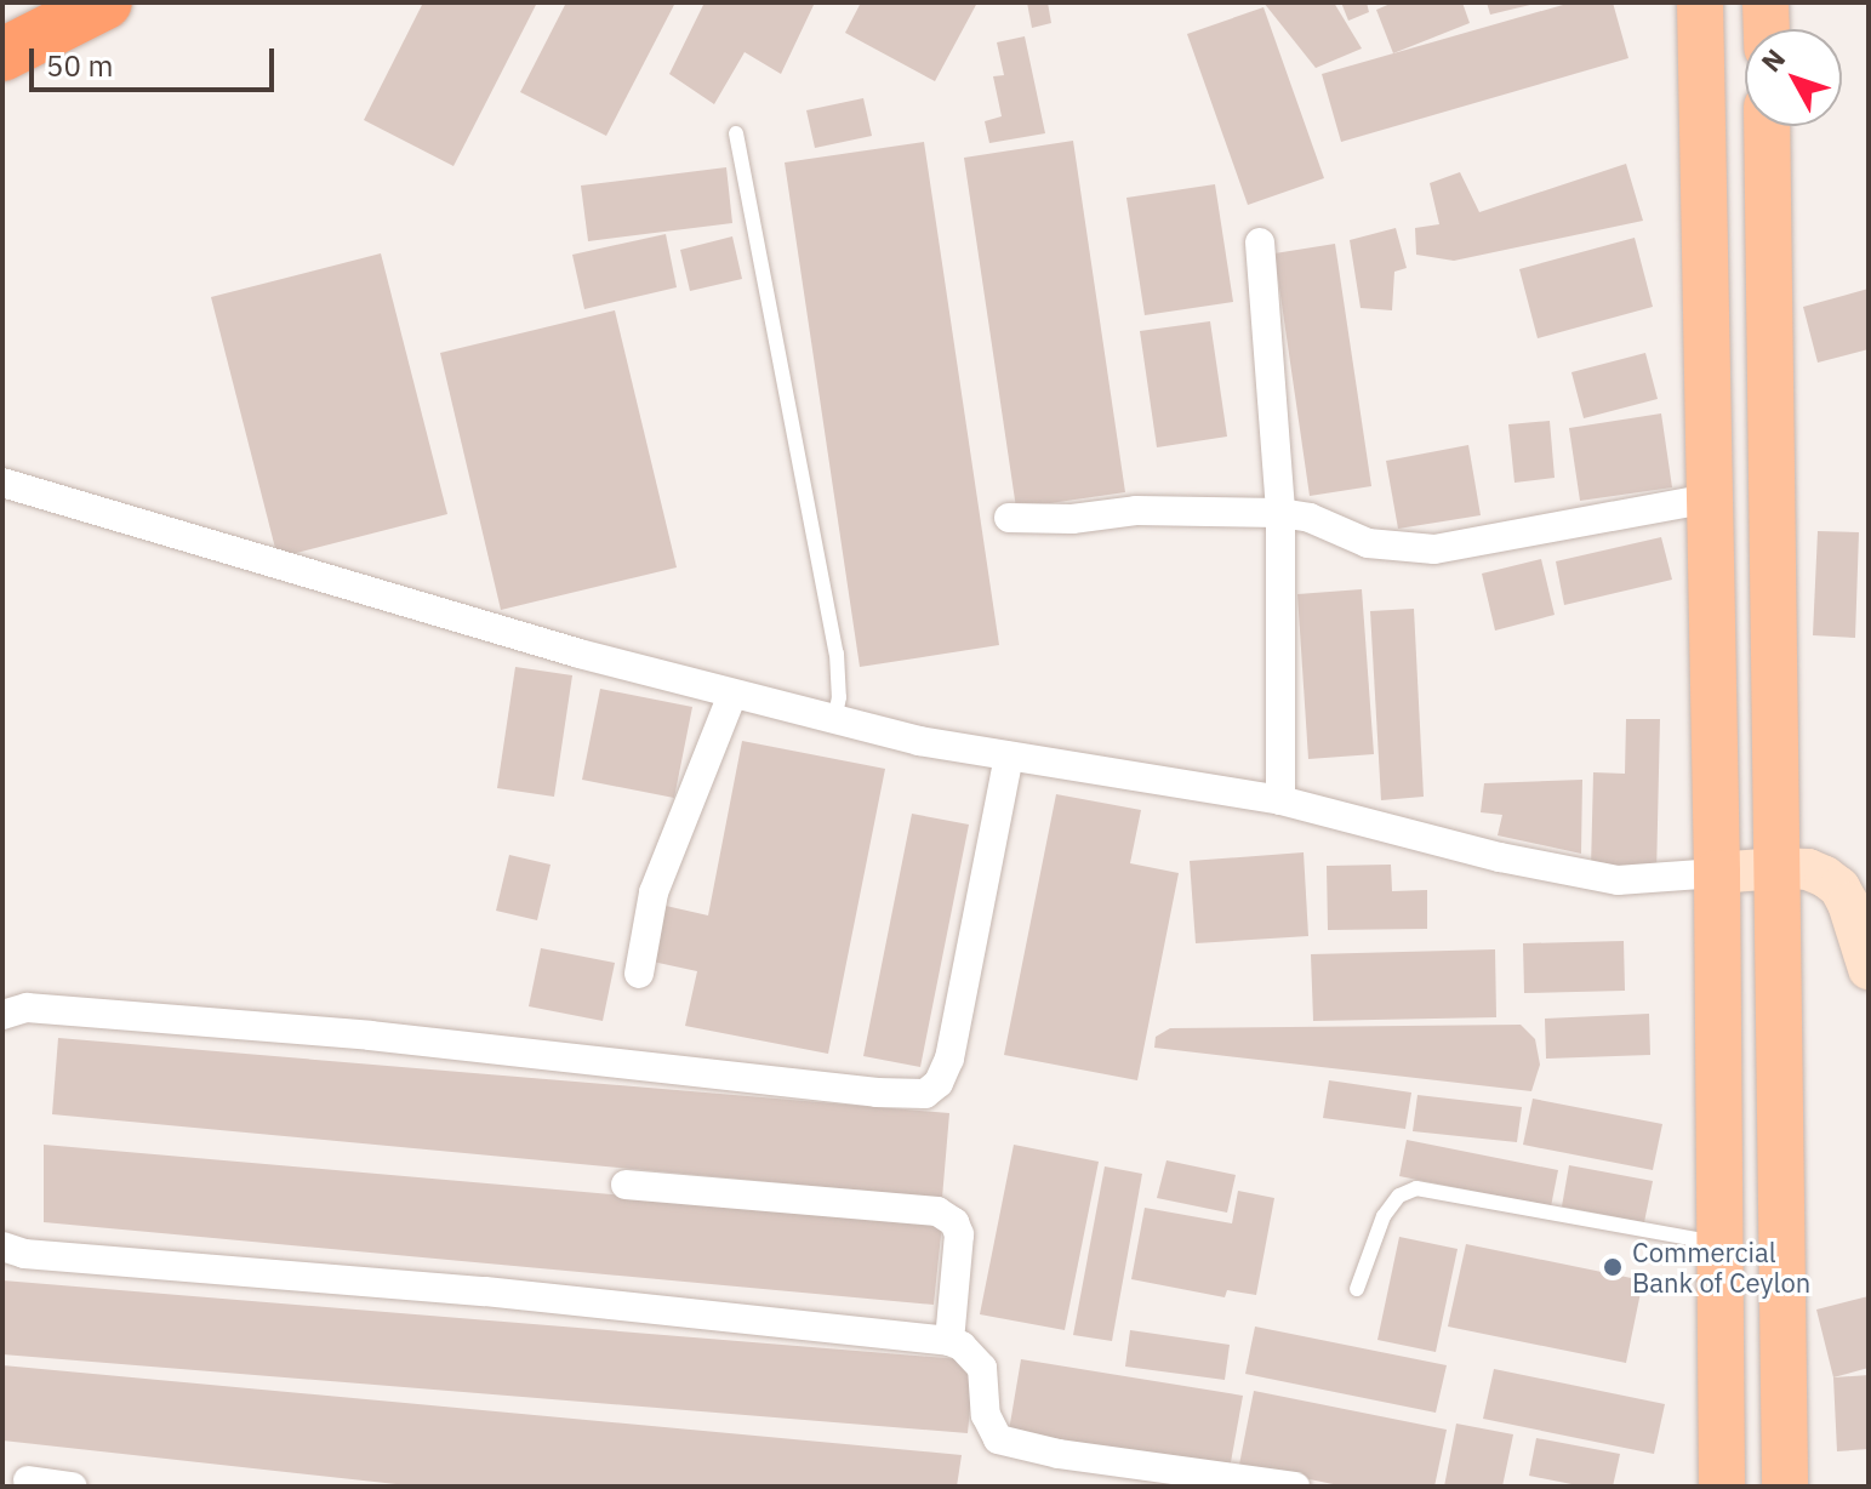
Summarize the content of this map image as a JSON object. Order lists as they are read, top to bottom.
{
  "places": ["Commercial Bank of Ceylon"],
  "scale_bar": "50 m",
  "north": "top left"
}
